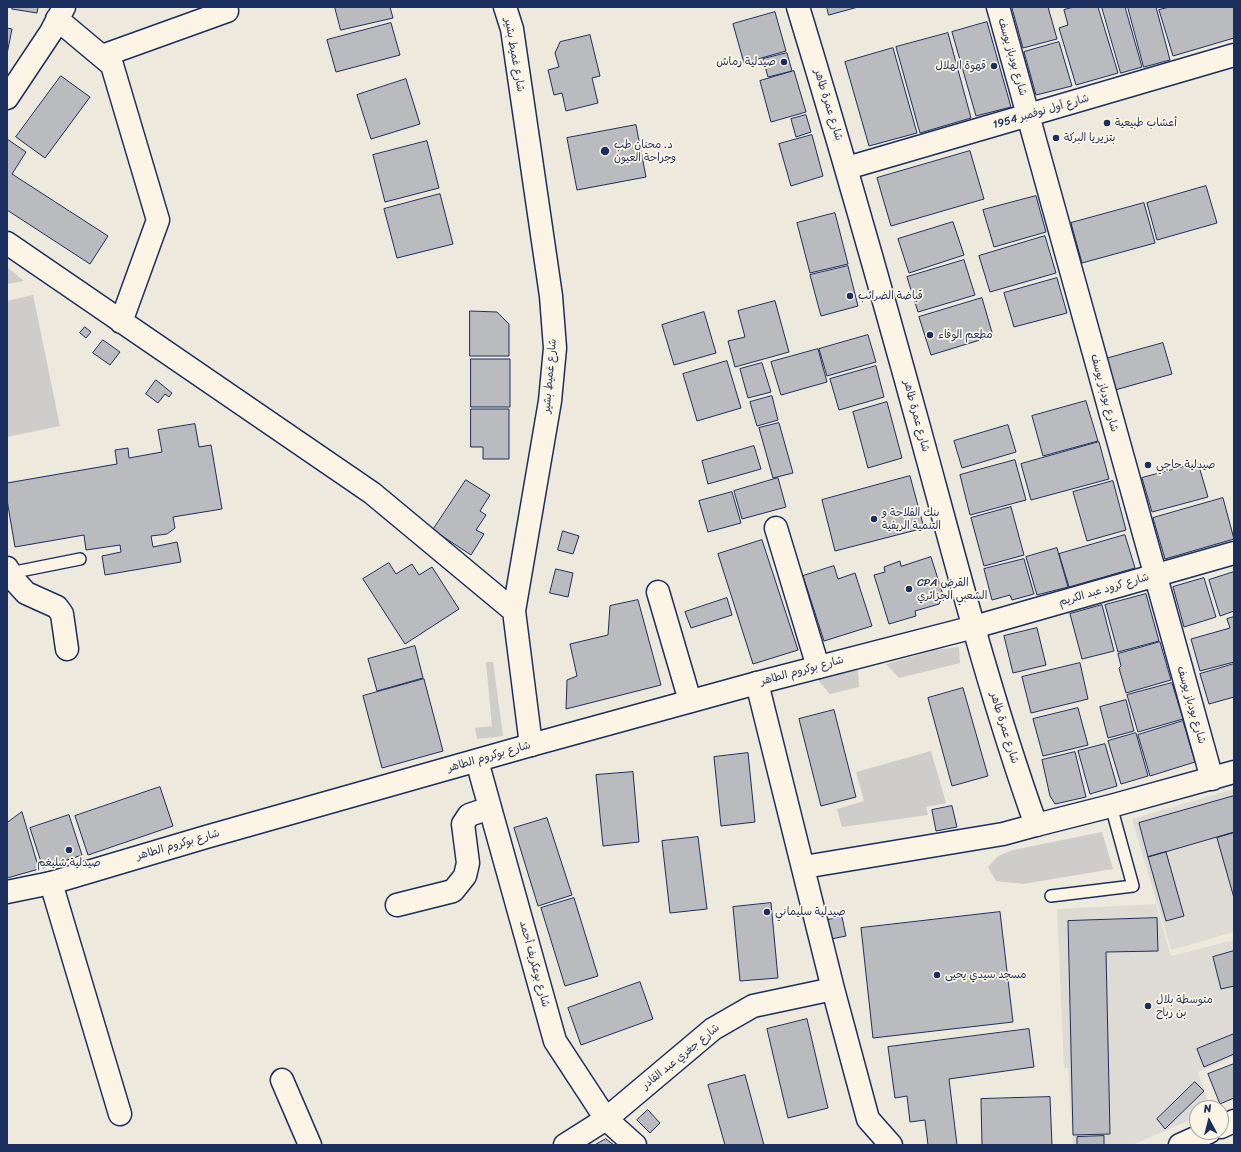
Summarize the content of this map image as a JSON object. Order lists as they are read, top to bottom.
{
  "streets": {
    "street": [
      "شارع غميط بشير",
      "شارع بودباز يوسف",
      "شارع عمرة طاهر",
      "شارع أول نوفمبر 1954",
      "شارع كرود عبد الكريم",
      "شارع بوكروم الطاهر",
      "شارع بوعكريف أحمد",
      "شارع جغري عبد القادر"
    ]
  },
  "crossings": [
    ["شارع غميط بشير", "شارع بوكروم الطاهر"],
    ["شارع بودباز يوسف", "شارع أول نوفمبر 1954"],
    ["شارع بودباز يوسف", "شارع كرود عبد الكريم"],
    ["شارع عمرة طاهر", "شارع أول نوفمبر 1954"],
    ["شارع عمرة طاهر", "شارع كرود عبد الكريم"],
    ["شارع عمرة طاهر", "شارع بوكروم الطاهر"],
    ["شارع كرود عبد الكريم", "شارع بوكروم الطاهر"],
    ["شارع بوكروم الطاهر", "شارع بوعكريف أحمد"],
    ["شارع بوعكريف أحمد", "شارع جغري عبد القادر"]
  ],
  "places": [
    "صيدلية رماش",
    "قهوة الهلال",
    "أعشاب طبيعية",
    "بتزيريا البركة",
    "د. محنان طب وجراحة العيون",
    "قباضة الضرائب",
    "مطعم الوفاء",
    "صيدلية حاجي",
    "بنك الفلاحة و التنمية الريفية",
    "CPA القرض الشعبي الجزائري",
    "صيدلية شليغم",
    "صيدلية سليماني",
    "مسجد سيدي يحيى",
    "متوسطة بلال بن رباح"
  ],
  "north": "top"
}
